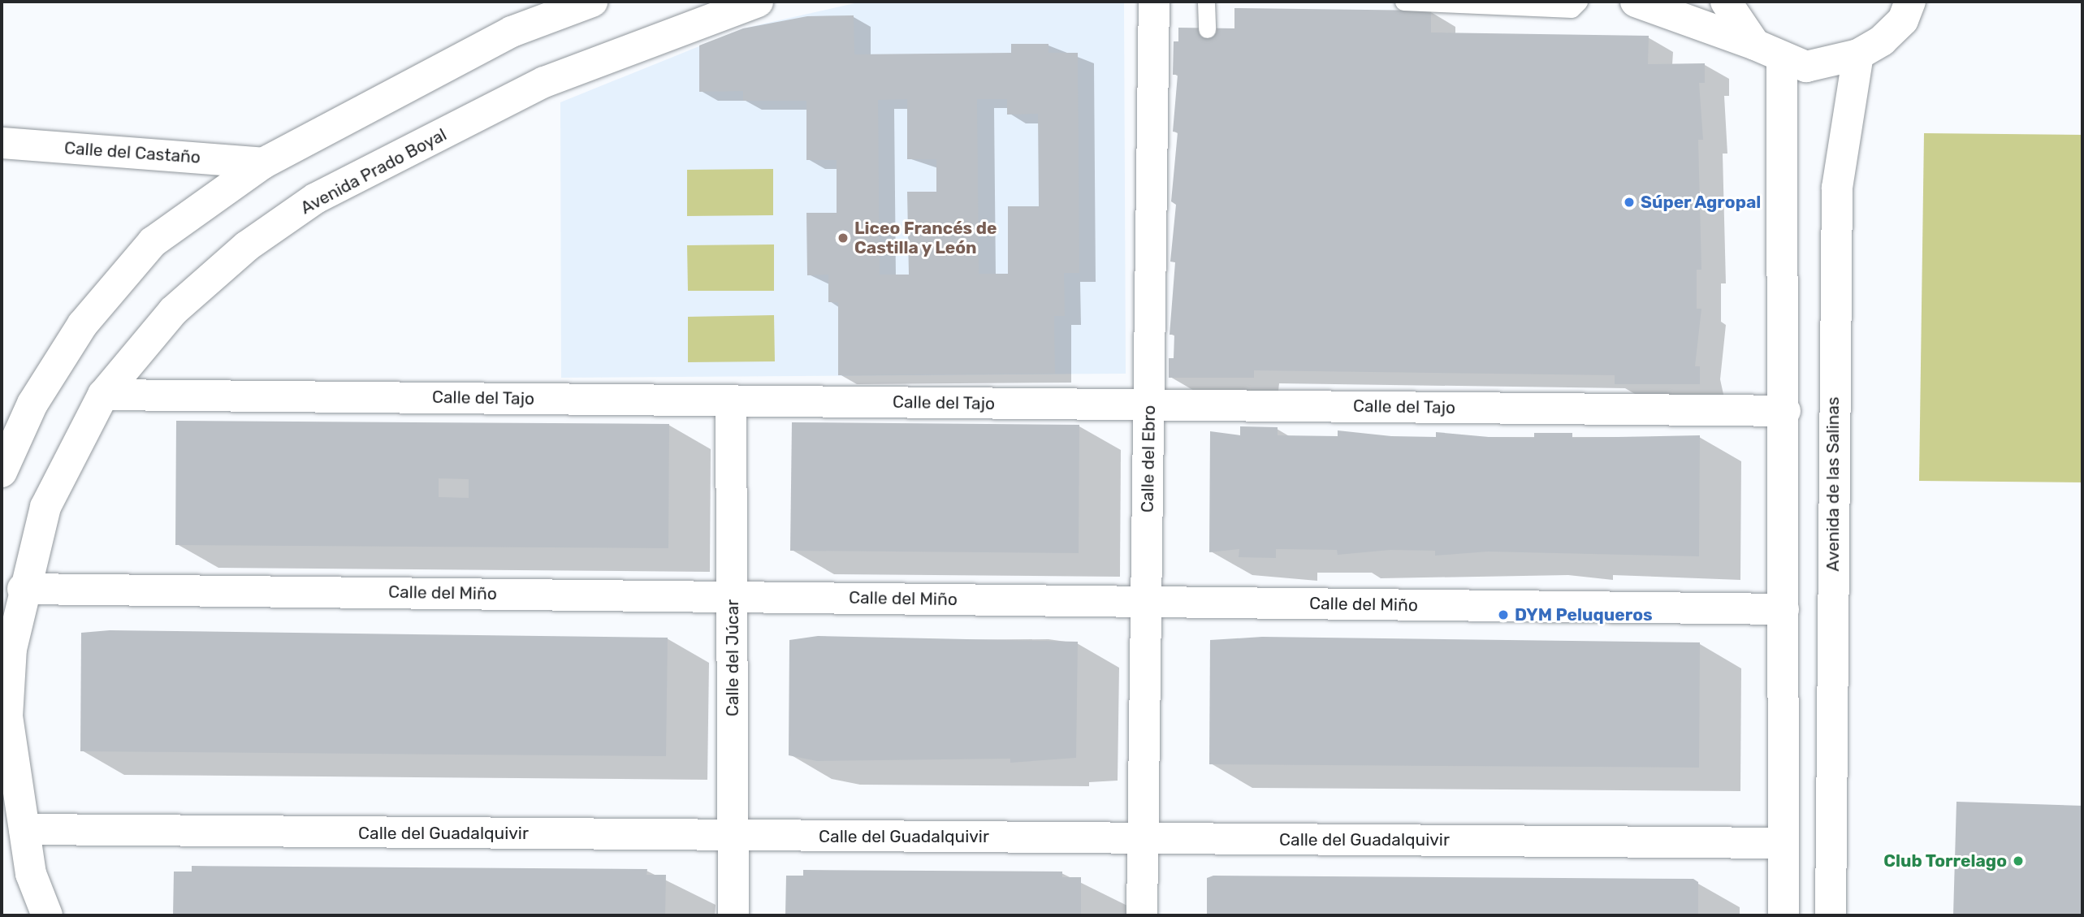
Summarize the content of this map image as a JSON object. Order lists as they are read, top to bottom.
{
  "streets": {
    "street": [
      "Calle del Castaño",
      "Avenida Prado Boyal",
      "Calle del Tajo",
      "Calle del Ebro",
      "Avenida de las Salinas",
      "Calle del Miño",
      "Calle del Júcar",
      "Calle del Guadalquivir"
    ]
  },
  "crossings": [
    ["Avenida Prado Boyal", "Calle del Tajo"],
    ["Avenida Prado Boyal", "Calle del Miño"],
    ["Avenida Prado Boyal", "Calle del Guadalquivir"],
    ["Calle del Tajo", "Calle del Ebro"],
    ["Calle del Tajo", "Calle del Júcar"],
    ["Calle del Ebro", "Calle del Miño"],
    ["Calle del Ebro", "Calle del Guadalquivir"],
    ["Calle del Miño", "Calle del Júcar"],
    ["Calle del Júcar", "Calle del Guadalquivir"]
  ],
  "places": [
    "Súper Agropal",
    "Liceo Francés de Castilla y León",
    "DYM Peluqueros",
    "Club Torrelago"
  ]
}
